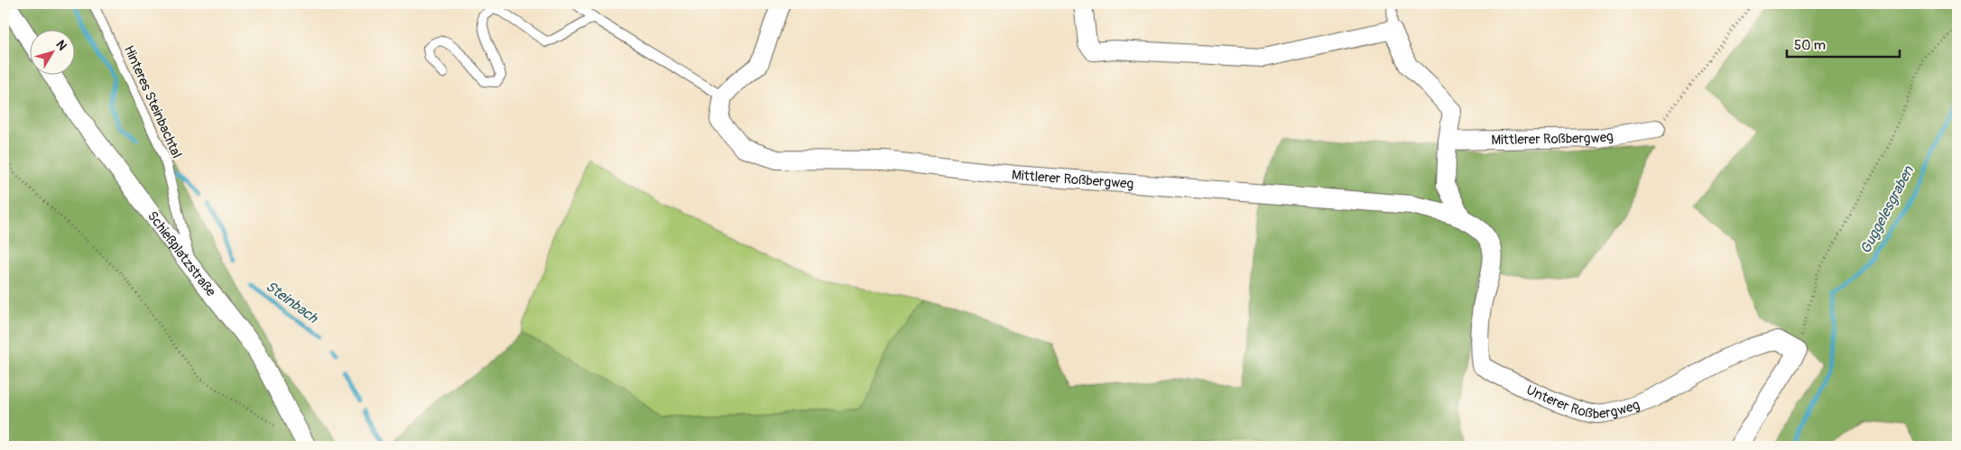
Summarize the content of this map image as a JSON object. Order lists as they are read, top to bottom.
{
  "streets": {
    "street": ["Mittlerer Roßbergweg", "Schießplatzstraße", "Unterer Roßbergweg"],
    "lane": ["Hinteres Steinbachtal"]
  },
  "crossings": [
    ["Hinteres Steinbachtal", "Schießplatzstraße"],
    ["Mittlerer Roßbergweg", "Unterer Roßbergweg"]
  ],
  "water": ["Guggelesgraben", "Steinbach"],
  "scale_bar": "50 m",
  "north": "top right"
}
